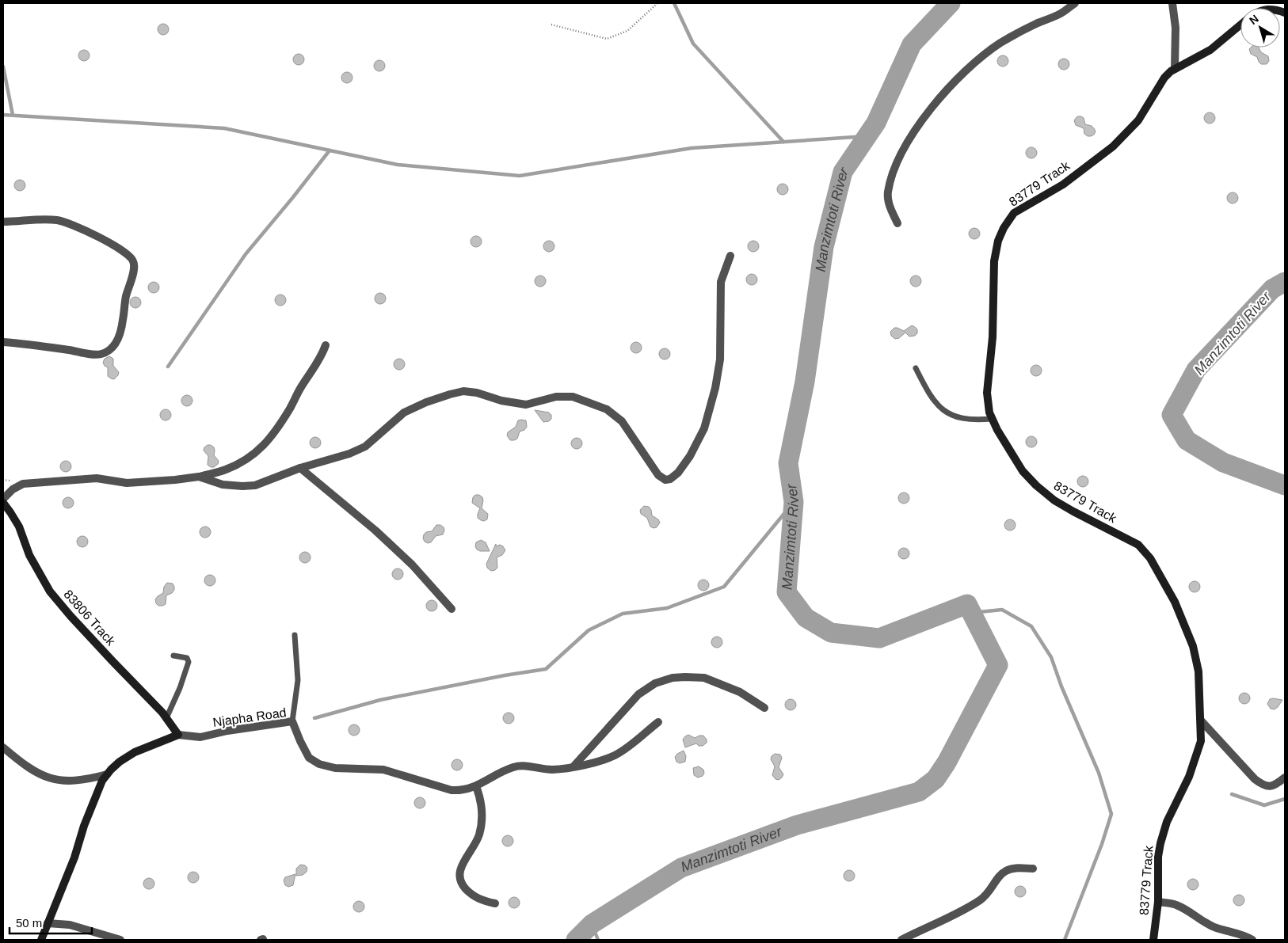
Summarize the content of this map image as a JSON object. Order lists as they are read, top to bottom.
{
  "streets": {
    "street": ["83779 Track", "83806 Track", "Njapha Road"]
  },
  "crossings": [
    ["83806 Track", "Njapha Road"]
  ],
  "water": ["Manzimtoti River"],
  "scale_bar": "50 m",
  "north": "top left"
}
